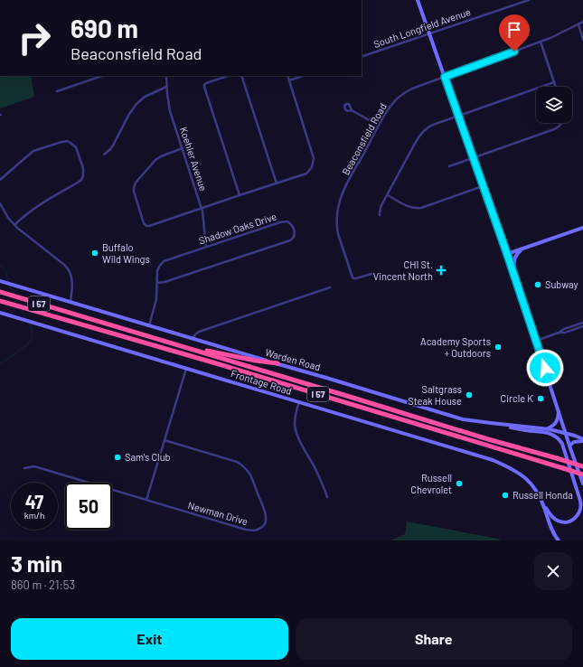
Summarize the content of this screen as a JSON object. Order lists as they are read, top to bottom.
{
  "streets": {
    "highway": ["I 57"],
    "main road": ["Warden Road", "Frontage Road"],
    "street": [
      "South Longfield Avenue",
      "Beaconsfield Road",
      "Koehler Avenue",
      "Shadow Oaks Drive",
      "Newman Drive"
    ]
  },
  "crossings": [
    ["Koehler Avenue", "Shadow Oaks Drive"],
    ["Shadow Oaks Drive", "Warden Road"]
  ],
  "places": {
    "other": [
      "Buffalo Wild Wings",
      "Subway",
      "Academy Sports + Outdoors",
      "Saltgrass Steak House",
      "Circle K",
      "Sam's Club",
      "Russell Chevrolet",
      "Russell Honda"
    ],
    "health": ["CHI St. Vincent North"]
  },
  "page": {
    "turn": ["690 m", "Beaconsfield Road"],
    "speed": "47 km/h",
    "limit": "50",
    "heading": ["3 min", "860 m · 21:53"],
    "buttons": ["Exit", "Share"]
  }
}
